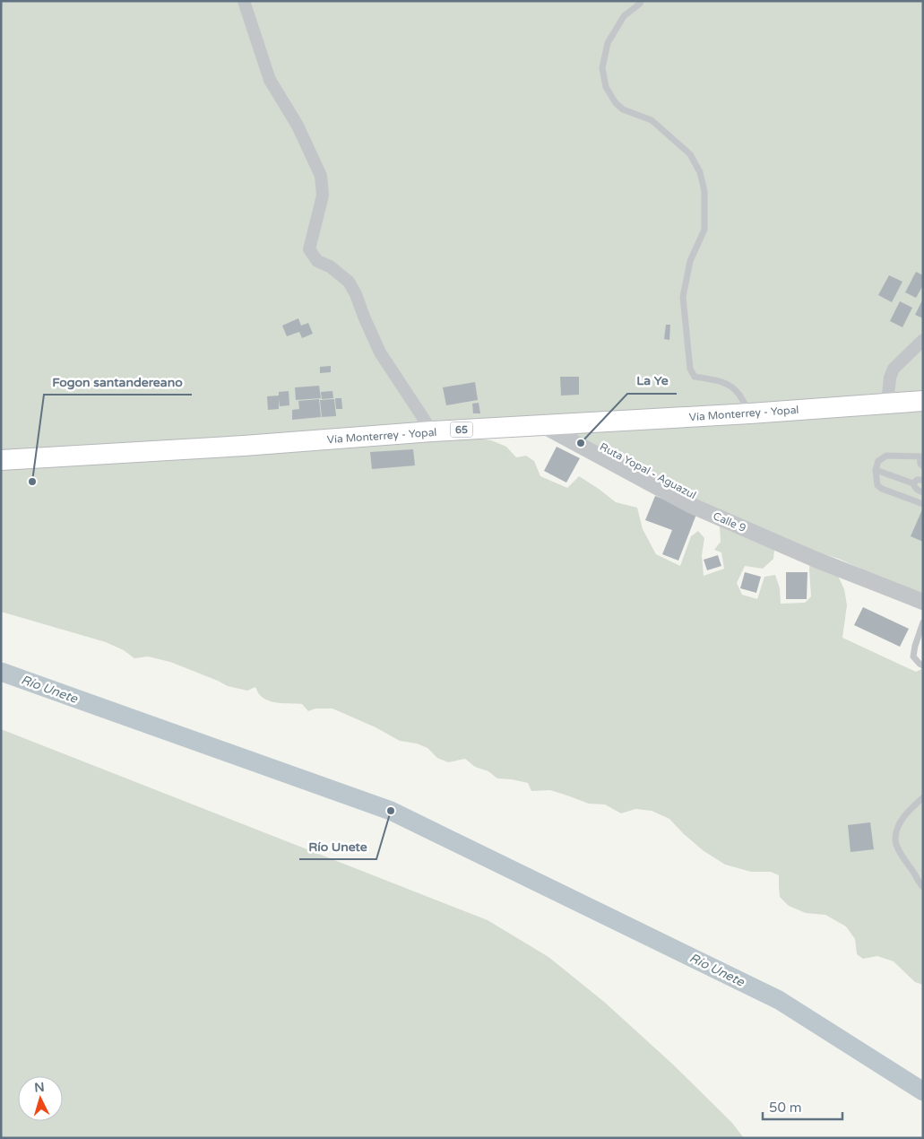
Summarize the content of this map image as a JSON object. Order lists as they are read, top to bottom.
{
  "streets": {
    "highway": ["Vía Monterrey - Yopal", "65"],
    "lane": ["Ruta Yopal - Aguazul"]
  },
  "crossings": [
    ["Vía Monterrey - Yopal", "Ruta Yopal - Aguazul"]
  ],
  "water": ["Río Unete"],
  "places": ["La Ye", "Fogon santandereano", "Río Unete"],
  "scale_bar": "50 m",
  "north": "top"
}
